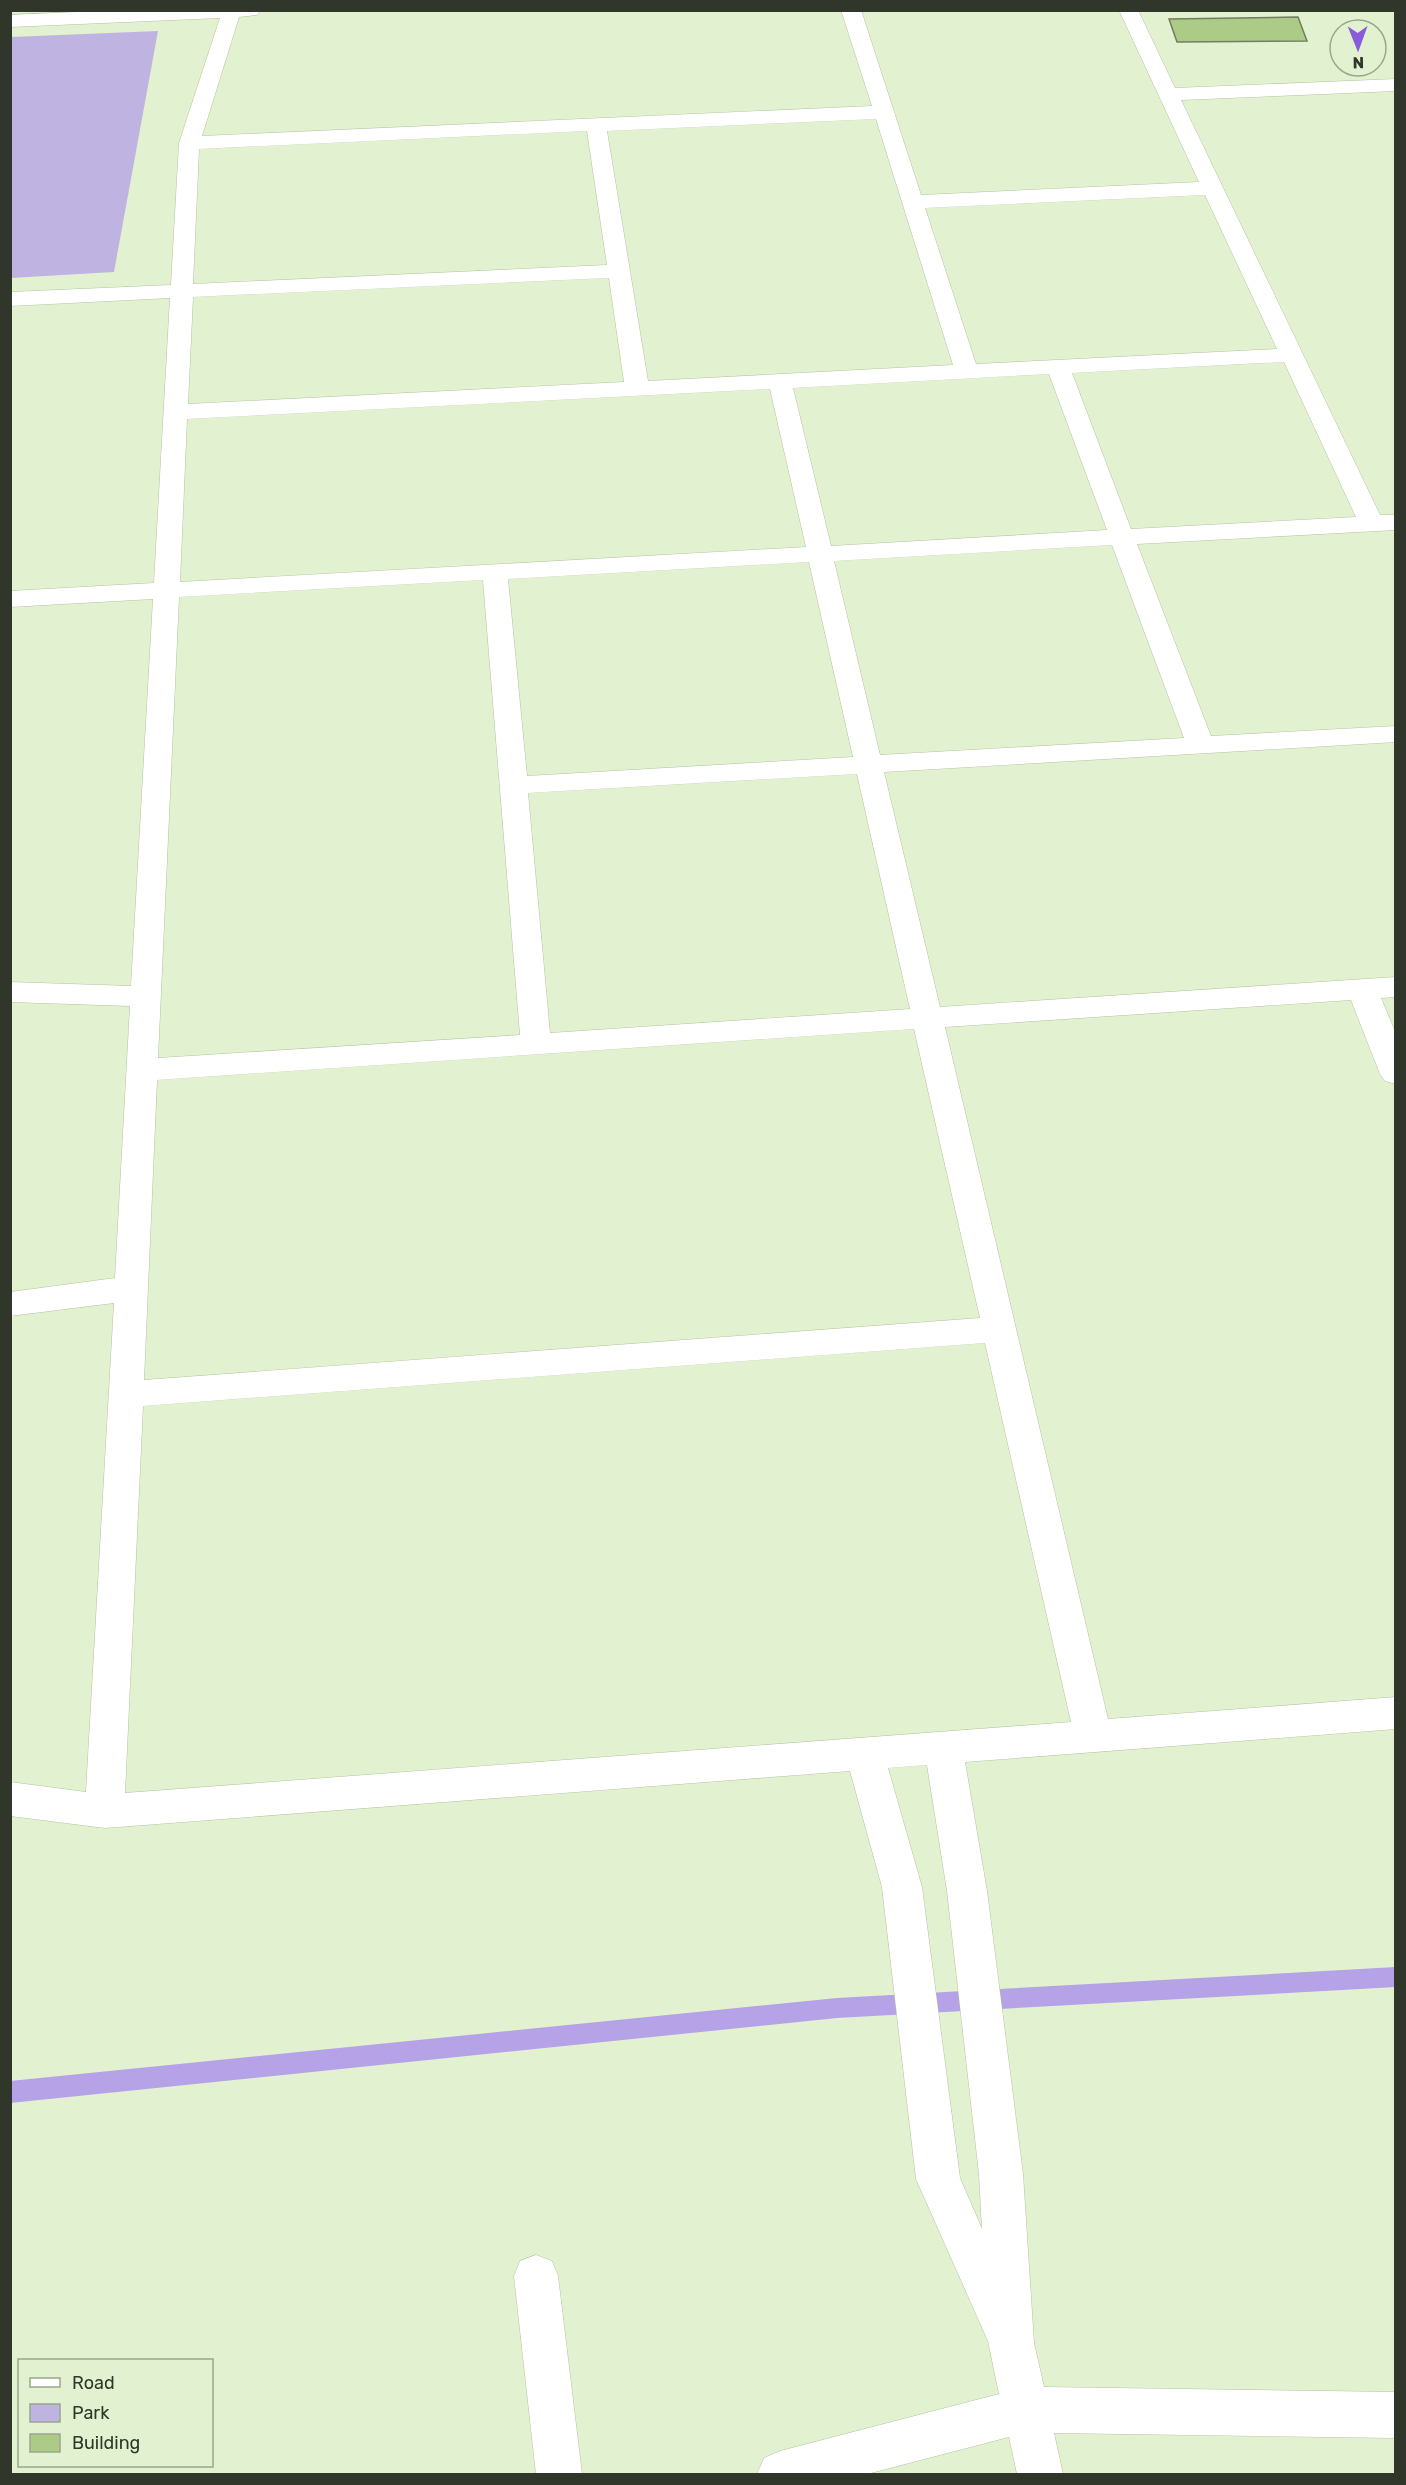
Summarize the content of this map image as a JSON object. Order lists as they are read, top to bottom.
{
  "legend": ["Road", "Park", "Building"],
  "north": "bottom"
}
